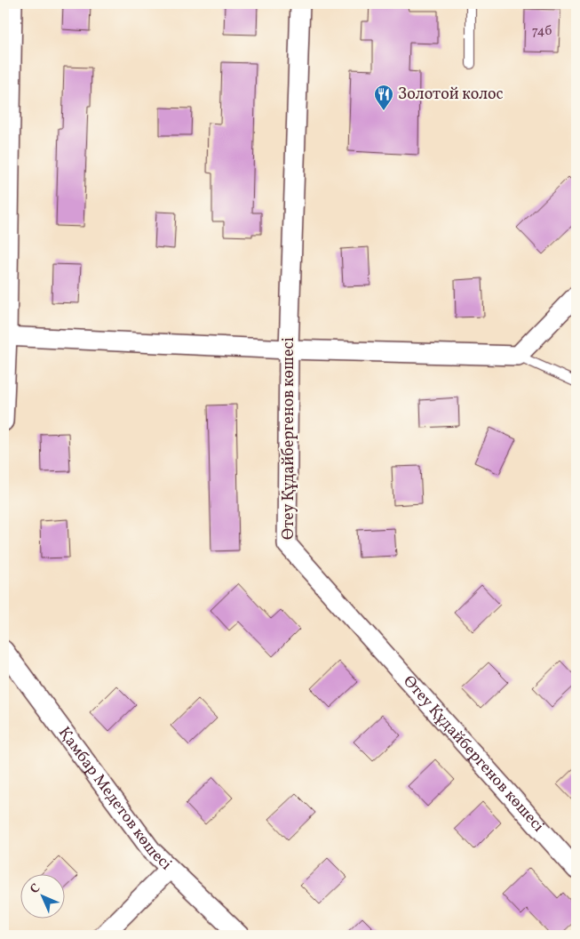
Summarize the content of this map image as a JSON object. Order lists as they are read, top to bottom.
{
  "streets": {
    "street": ["Өтеу Құдайбергенов көшесі", "Қамбар Медетов көшесі"]
  },
  "places": {
    "restaurant": ["Золотой колос"]
  },
  "house_numbers": ["74б"],
  "north": "top left"
}
